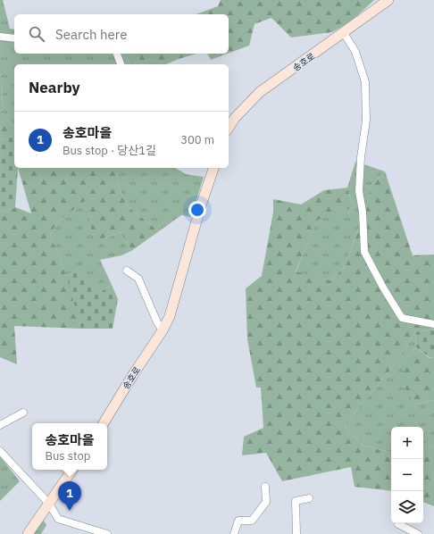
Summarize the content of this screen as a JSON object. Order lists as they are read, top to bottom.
{
  "streets": {
    "main road": ["송호로"]
  },
  "page": {
    "search": "Search here",
    "heading": "Nearby",
    "list": [
      {
        "mark": "1",
        "name": "송호마을",
        "note": "Bus stop · 당산1길",
        "value": "300 m"
      }
    ],
    "popup": ["송호마을", "Bus stop"],
    "map_buttons": ["+", "−"],
    "pins": "1"
  }
}
